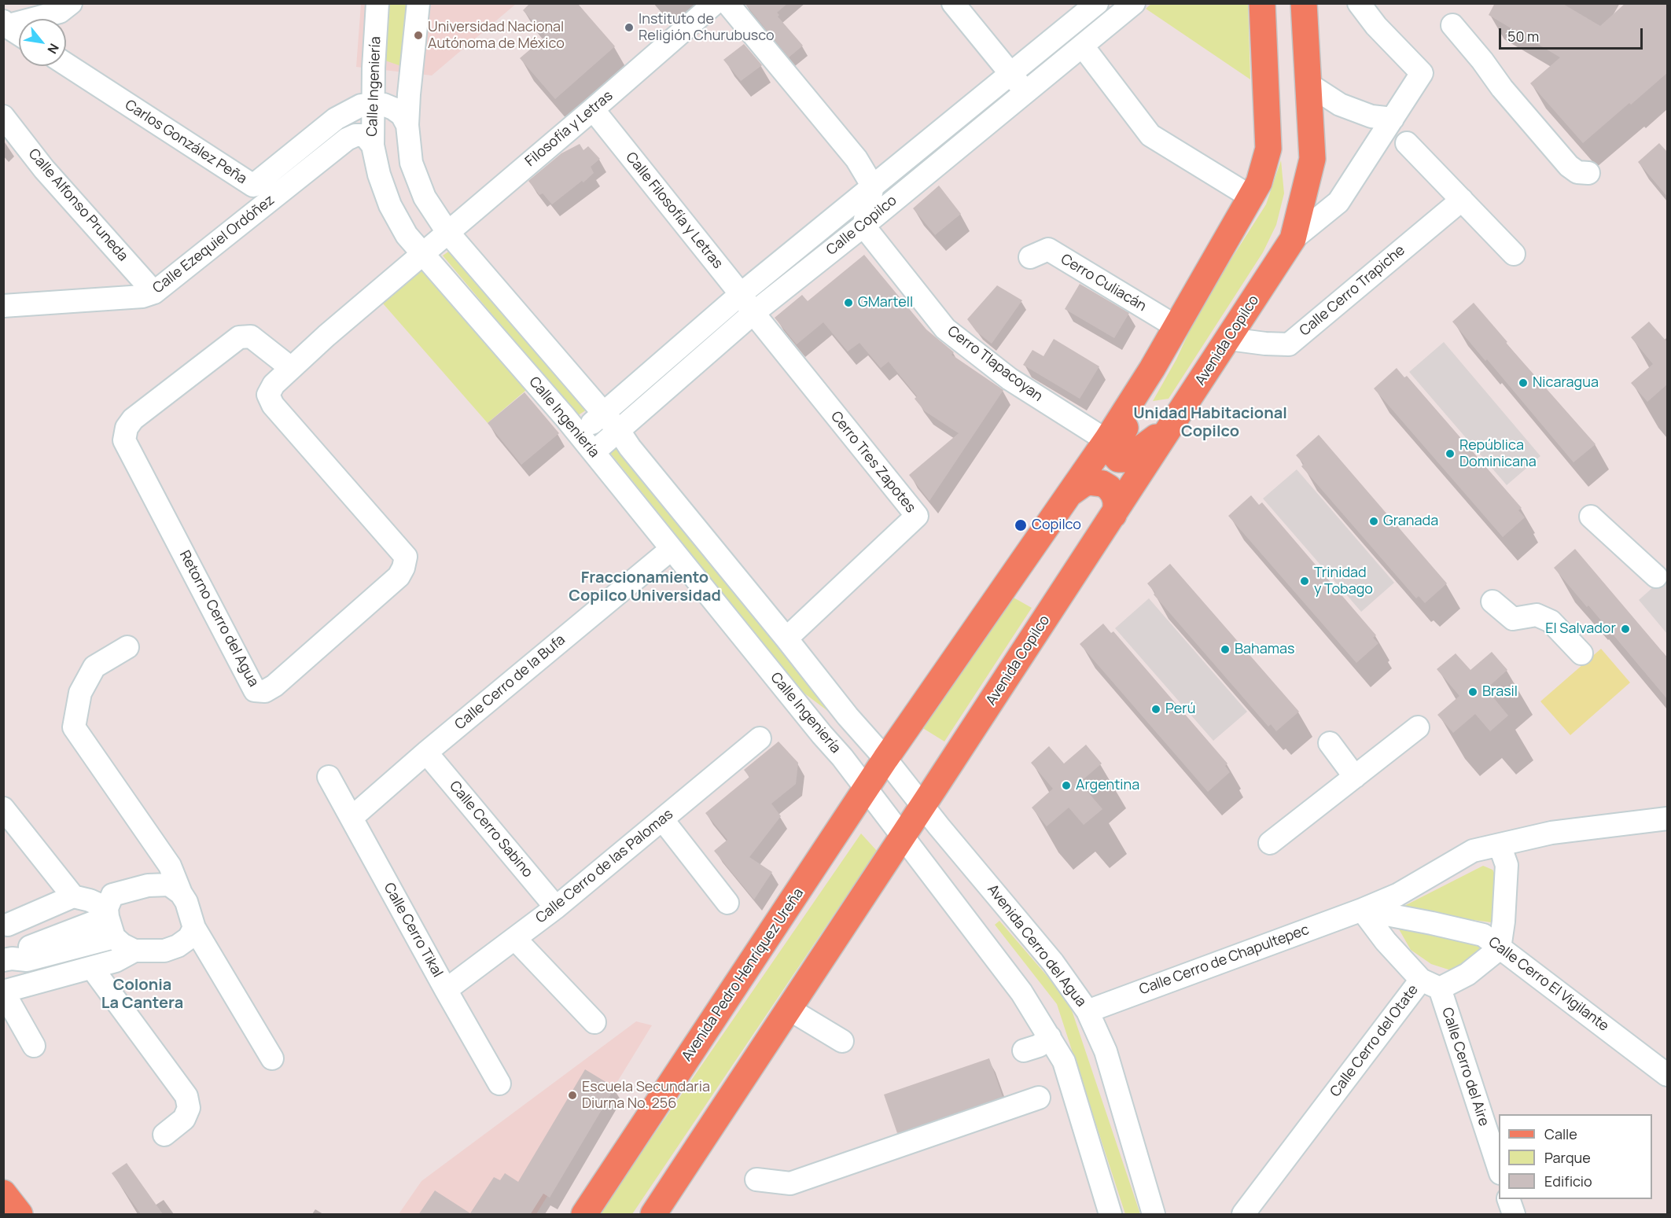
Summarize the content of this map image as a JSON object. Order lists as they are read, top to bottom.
{
  "streets": {
    "main road": ["Avenida Copilco", "Avenida Pedro Henríquez Ureña"],
    "street": [
      "Calle Ingeniería",
      "Filosofía y Letras",
      "Carlos González Peña",
      "Calle Alfonso Pruneda",
      "Calle Filosofía y Letras",
      "Calle Copilco",
      "Calle Ezequiel Ordóñez",
      "Cerro Culiacán",
      "Calle Cerro Trapiche",
      "Cerro Tlapacoyan",
      "Cerro Tres Zapotes",
      "Retorno Cerro del Agua",
      "Calle Cerro de la Bufa",
      "Calle Cerro Sabino",
      "Calle Cerro de las Palomas",
      "Calle Cerro Tikal",
      "Avenida Cerro del Agua",
      "Calle Cerro de Chapultepec",
      "Calle Cerro El Vigilante",
      "Calle Cerro del Otate",
      "Calle Cerro del Aire"
    ]
  },
  "crossings": [
    ["Calle Ingeniería", "Filosofía y Letras"],
    ["Calle Ingeniería", "Carlos González Peña"],
    ["Calle Ingeniería", "Calle Copilco"],
    ["Calle Ingeniería", "Calle Ezequiel Ordóñez"],
    ["Calle Ingeniería", "Retorno Cerro del Agua"],
    ["Calle Ingeniería", "Calle Cerro de la Bufa"],
    ["Calle Ingeniería", "Avenida Pedro Henríquez Ureña"],
    ["Filosofía y Letras", "Calle Filosofía y Letras"],
    ["Filosofía y Letras", "Retorno Cerro del Agua"],
    ["Calle Alfonso Pruneda", "Calle Ezequiel Ordóñez"],
    ["Calle Filosofía y Letras", "Calle Copilco"],
    ["Calle Filosofía y Letras", "Cerro Tres Zapotes"],
    ["Calle Copilco", "Cerro Tlapacoyan"],
    ["Calle Copilco", "Cerro Tres Zapotes"],
    ["Calle Cerro Trapiche", "Avenida Copilco"],
    ["Avenida Copilco", "Avenida Cerro del Agua"],
    ["Calle Cerro de la Bufa", "Calle Cerro Sabino"],
    ["Calle Cerro de la Bufa", "Calle Cerro Tikal"],
    ["Calle Cerro Sabino", "Calle Cerro de las Palomas"],
    ["Calle Cerro de las Palomas", "Calle Cerro Tikal"],
    ["Avenida Cerro del Agua", "Calle Cerro de Chapultepec"],
    ["Avenida Cerro del Agua", "Avenida Pedro Henríquez Ureña"],
    ["Calle Cerro de Chapultepec", "Calle Cerro El Vigilante"],
    ["Calle Cerro El Vigilante", "Calle Cerro del Otate"],
    ["Calle Cerro del Otate", "Calle Cerro del Aire"]
  ],
  "districts": ["Unidad Habitacional Copilco", "Fraccionamiento Copilco Universidad", "Colonia La Cantera"],
  "places": [
    "Instituto de Religión Churubusco",
    "Universidad Nacional Autónoma de México",
    "GMartell",
    "Nicaragua",
    "República Dominicana",
    "Granada",
    "Copilco",
    "Trinidad y Tobago",
    "El Salvador",
    "Bahamas",
    "Brasil",
    "Perú",
    "Argentina",
    "Escuela Secundaria Diurna No. 256"
  ],
  "legend": ["Calle", "Parque", "Edificio"],
  "scale_bar": "50 m",
  "north": "bottom right"
}
